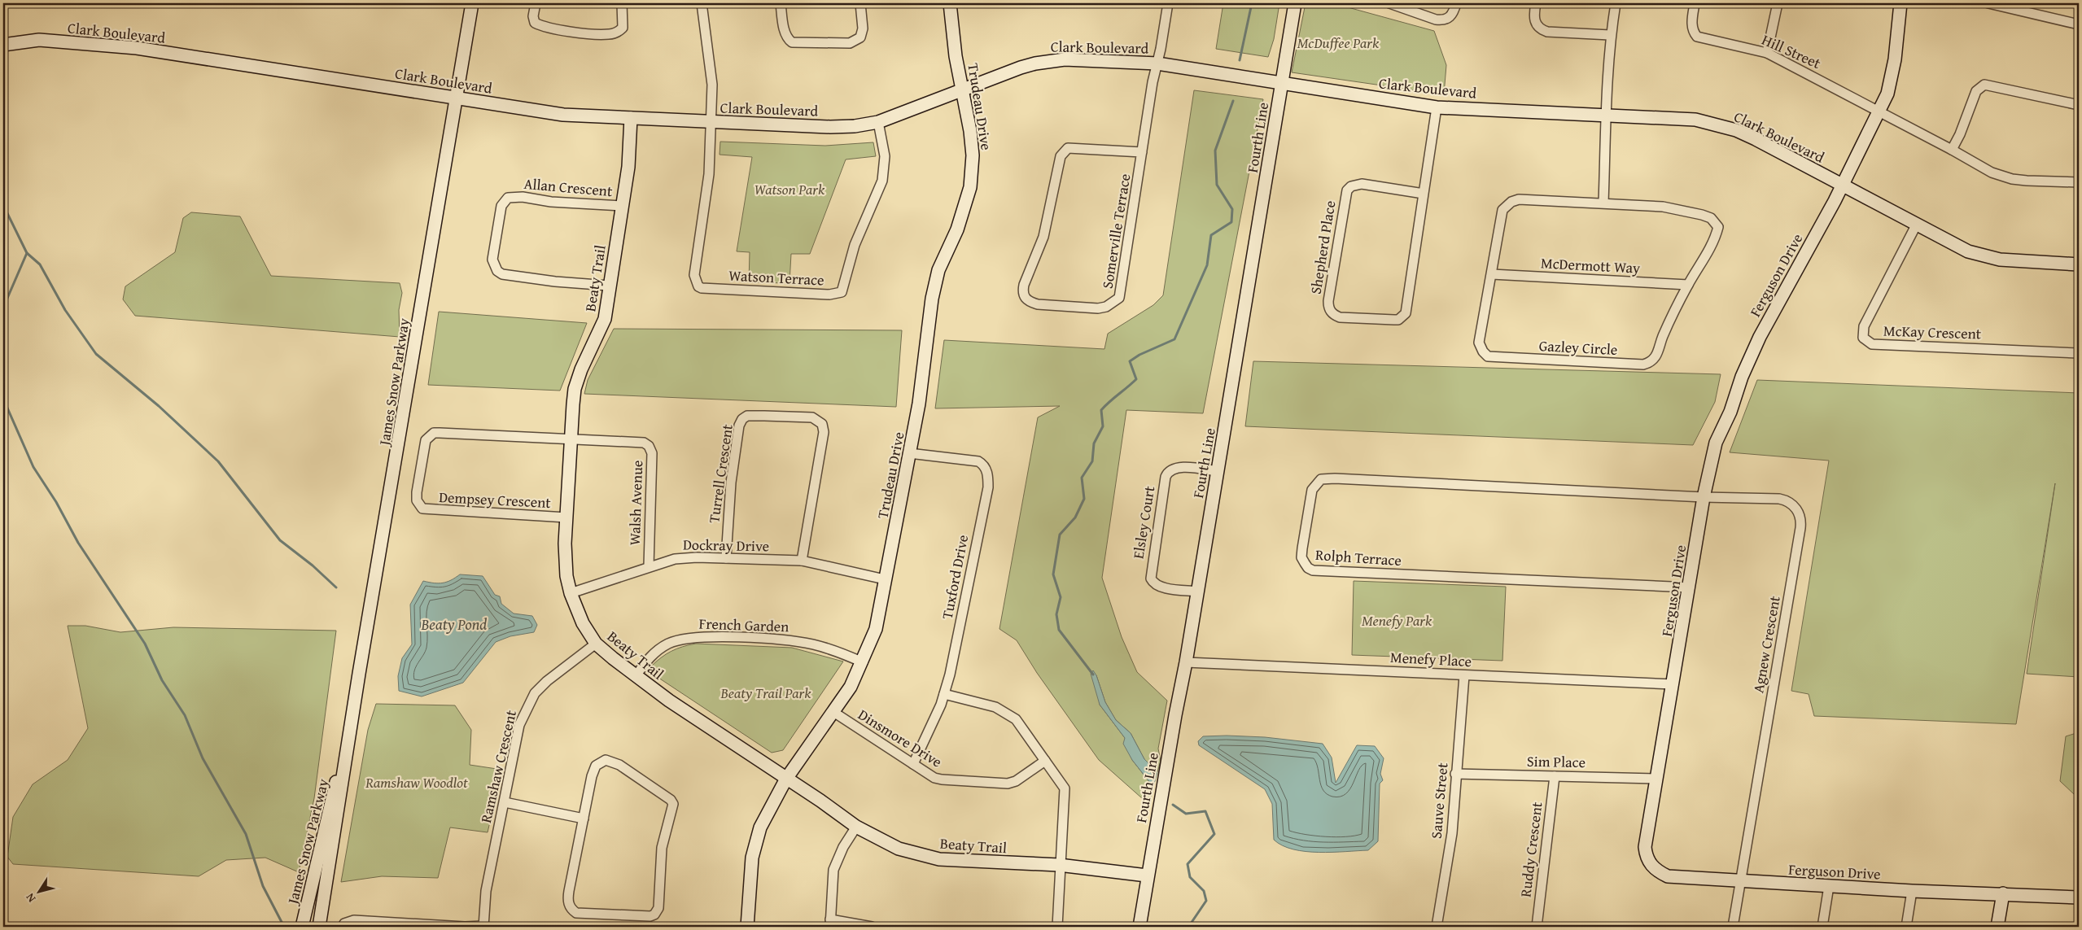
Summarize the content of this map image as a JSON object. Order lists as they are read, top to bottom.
{
  "streets": {
    "street": [
      "Clark Boulevard",
      "Hill Street",
      "Trudeau Drive",
      "Fourth Line",
      "Allan Crescent",
      "Somerville Terrace",
      "Shepherd Place",
      "McDermott Way",
      "Ferguson Drive",
      "Watson Terrace",
      "Beaty Trail",
      "McKay Crescent",
      "Gazley Circle",
      "James Snow Parkway",
      "Turrell Crescent",
      "Dempsey Crescent",
      "Walsh Avenue",
      "Elsley Court",
      "Dockray Drive",
      "Rolph Terrace",
      "Tuxford Drive",
      "French Garden",
      "Agnew Crescent",
      "Menefy Place",
      "Dinsmore Drive",
      "Sim Place",
      "Ramshaw Crescent",
      "Sauve Street",
      "Ruddy Crescent"
    ]
  },
  "crossings": [
    ["Clark Boulevard", "Trudeau Drive"],
    ["Clark Boulevard", "Fourth Line"],
    ["Clark Boulevard", "Somerville Terrace"],
    ["Clark Boulevard", "Shepherd Place"],
    ["Clark Boulevard", "Ferguson Drive"],
    ["Clark Boulevard", "Watson Terrace"],
    ["Clark Boulevard", "Beaty Trail"],
    ["Clark Boulevard", "McKay Crescent"],
    ["Clark Boulevard", "James Snow Parkway"],
    ["Hill Street", "Ferguson Drive"],
    ["Trudeau Drive", "Beaty Trail"],
    ["Trudeau Drive", "Dockray Drive"],
    ["Trudeau Drive", "Tuxford Drive"],
    ["Trudeau Drive", "French Garden"],
    ["Trudeau Drive", "Dinsmore Drive"],
    ["Fourth Line", "Beaty Trail"],
    ["Fourth Line", "Elsley Court"],
    ["Fourth Line", "Menefy Place"],
    ["Allan Crescent", "Beaty Trail"],
    ["McDermott Way", "Gazley Circle"],
    ["Ferguson Drive", "Rolph Terrace"],
    ["Ferguson Drive", "Agnew Crescent"],
    ["Ferguson Drive", "Menefy Place"],
    ["Ferguson Drive", "Sim Place"],
    ["Beaty Trail", "Dempsey Crescent"],
    ["Beaty Trail", "Walsh Avenue"],
    ["Beaty Trail", "Dockray Drive"],
    ["Beaty Trail", "French Garden"],
    ["Beaty Trail", "Ramshaw Crescent"],
    ["Turrell Crescent", "Dockray Drive"],
    ["Dempsey Crescent", "Walsh Avenue"],
    ["Walsh Avenue", "Dockray Drive"],
    ["Rolph Terrace", "Agnew Crescent"],
    ["Tuxford Drive", "Dinsmore Drive"],
    ["Menefy Place", "Sauve Street"],
    ["Sim Place", "Sauve Street"],
    ["Sim Place", "Ruddy Crescent"]
  ],
  "water": ["Beaty Pond"],
  "parks": [
    "McDuffee Park",
    "Watson Park",
    "Menefy Park",
    "Beaty Trail Park",
    "Ramshaw Woodlot"
  ],
  "north": "bottom left"
}
